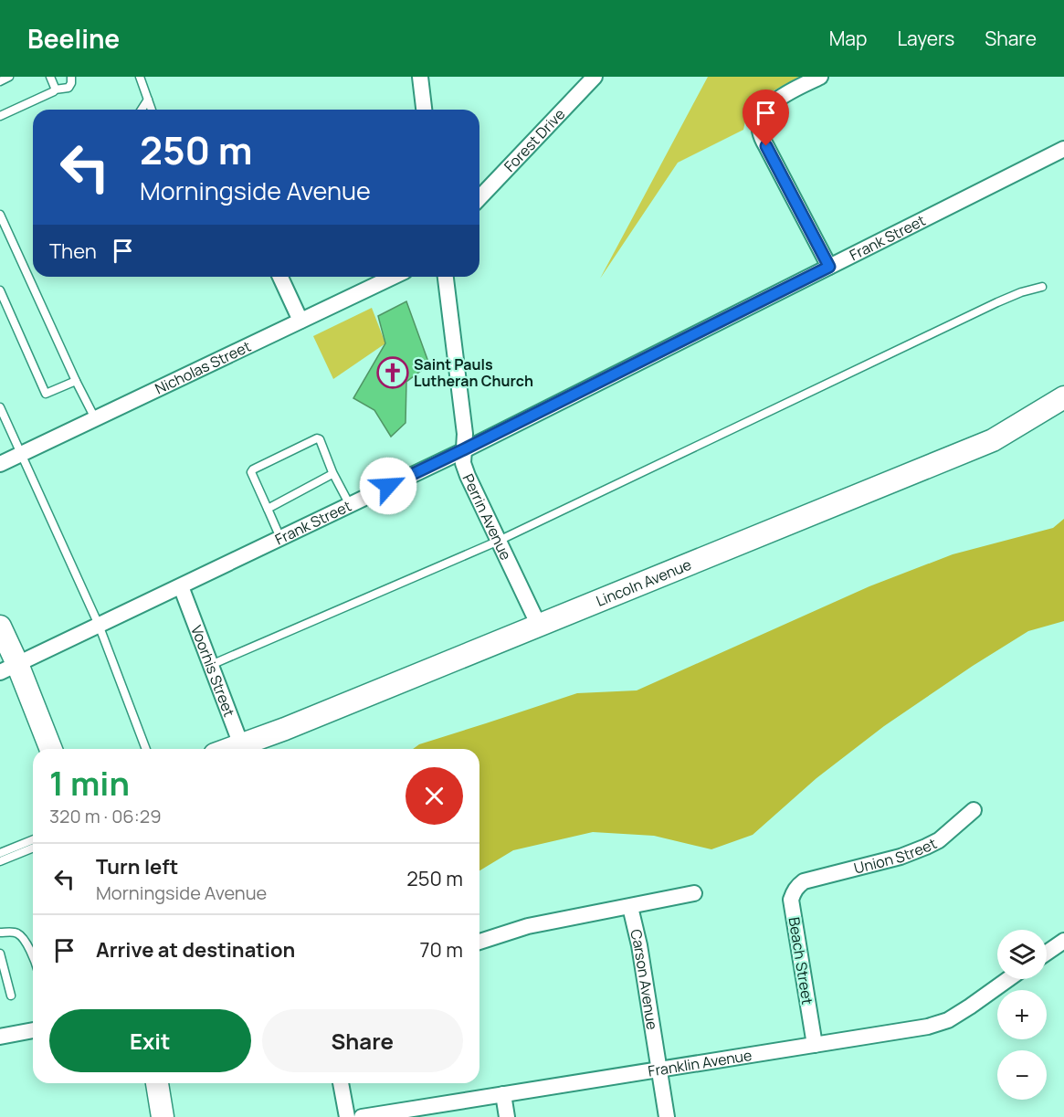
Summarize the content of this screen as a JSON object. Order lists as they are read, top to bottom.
{
  "streets": {
    "street": [
      "Forest Drive",
      "Frank Street",
      "Nicholas Street",
      "Perrin Avenue",
      "Lincoln Avenue",
      "Voorhis Street",
      "Union Street",
      "Beach Street",
      "Carson Avenue",
      "Franklin Avenue"
    ]
  },
  "crossings": [
    ["Frank Street", "Perrin Avenue"],
    ["Frank Street", "Voorhis Street"],
    ["Perrin Avenue", "Lincoln Avenue"],
    ["Union Street", "Beach Street"],
    ["Beach Street", "Franklin Avenue"],
    ["Carson Avenue", "Franklin Avenue"]
  ],
  "places": {
    "church": ["Saint Pauls Lutheran Church"]
  },
  "page": {
    "header": "Beeline",
    "nav": ["Map", "Layers", "Share"],
    "turn": ["250 m", "Morningside Avenue"],
    "then": "Then",
    "heading": ["1 min", "320 m · 06:29"],
    "list": [
      {
        "name": "Turn left",
        "note": "Morningside Avenue",
        "value": "250 m"
      },
      {
        "name": "Arrive at destination",
        "value": "70 m"
      }
    ],
    "map_buttons": ["+", "−"],
    "buttons": ["Exit", "Share"]
  }
}
